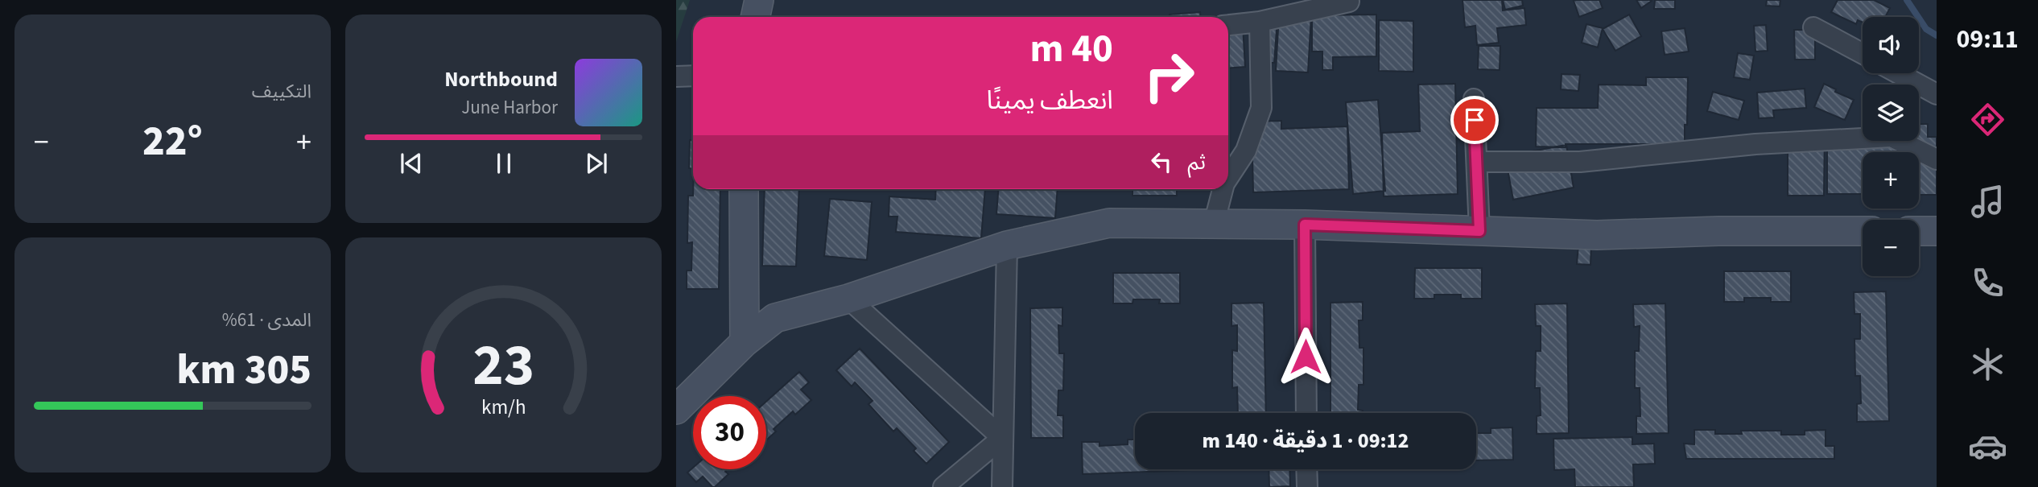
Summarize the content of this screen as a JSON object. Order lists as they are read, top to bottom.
{
  "page": {
    "tabs": "09:11",
    "tile": [
      "التكييف",
      ["المدى · 61%", "305 km"]
    ],
    "map_buttons": ["+", "−"],
    "turn": ["40 m", "انعطف يمينًا"],
    "song": ["Northbound", "June Harbor"],
    "heat": ["−", "22°", "+"],
    "then": "ثم",
    "limit": "30",
    "trip": "09:12 · 1 دقيقة · 140 m",
    "gauge": ["23", "km/h"]
  }
}
